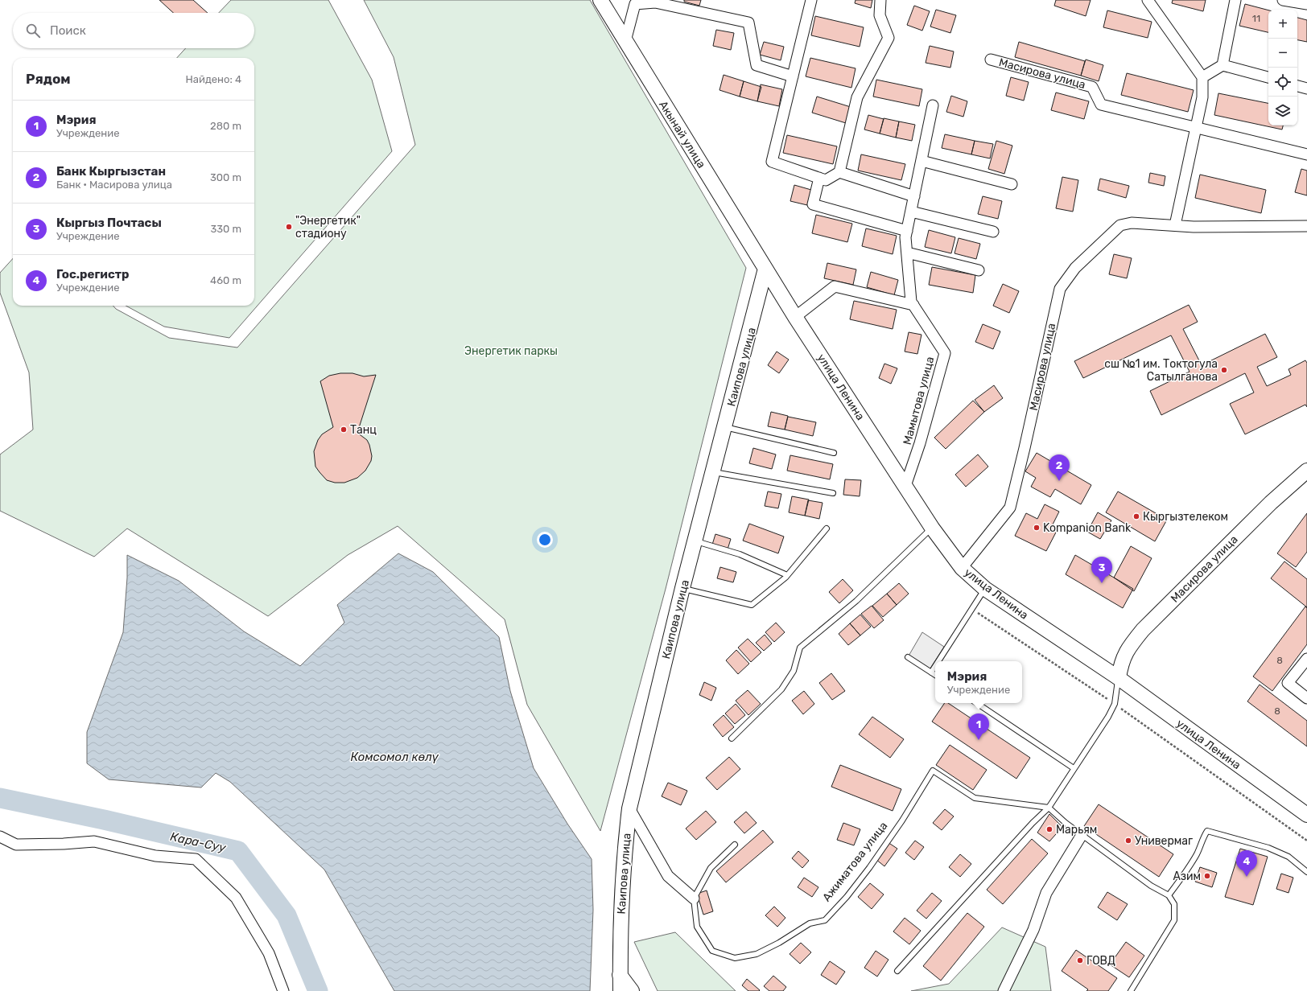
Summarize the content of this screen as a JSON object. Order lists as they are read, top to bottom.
{
  "streets": {
    "main road": [
      "Масирова улица",
      "Акынай улица",
      "Каипова улица",
      "улица Ленина"
    ],
    "street": ["Мамытова улица"],
    "lane": ["Ажиматова улица"]
  },
  "crossings": [
    ["Масирова улица", "улица Ленина"],
    ["Акынай улица", "Каипова улица"],
    ["Акынай улица", "улица Ленина"],
    ["Каипова улица", "улица Ленина"],
    ["улица Ленина", "Мамытова улица"]
  ],
  "water": ["Комсомол көлү", "Кара-Суу"],
  "parks": ["Энергетик паркы"],
  "places": [
    "\"Энергетик\" стадиону",
    "сш №1 им. Токтогула Сатылганова",
    "Танц",
    "Кыргызтелеком",
    "Kompanion Bank",
    "Марьям",
    "Универмаг",
    "Азим",
    "ГОВД"
  ],
  "house_numbers": ["11", "8", "8"],
  "page": {
    "map_buttons": ["+", "−"],
    "search": "Поиск",
    "heading": ["Рядом", "Найдено: 4"],
    "list": [
      {
        "mark": "1",
        "name": "Мэрия",
        "note": "Учреждение",
        "value": "280 m"
      },
      {
        "mark": "2",
        "name": "Банк Кыргызстан",
        "note": "Банк · Масирова улица",
        "value": "300 m"
      },
      {
        "mark": "3",
        "name": "Кыргыз Почтасы",
        "note": "Учреждение",
        "value": "330 m"
      },
      {
        "mark": "4",
        "name": "Гос.регистр",
        "note": "Учреждение",
        "value": "460 m"
      }
    ],
    "pins": [
      "2",
      "3",
      "1",
      "4"
    ],
    "popup": ["Мэрия", "Учреждение"]
  }
}
